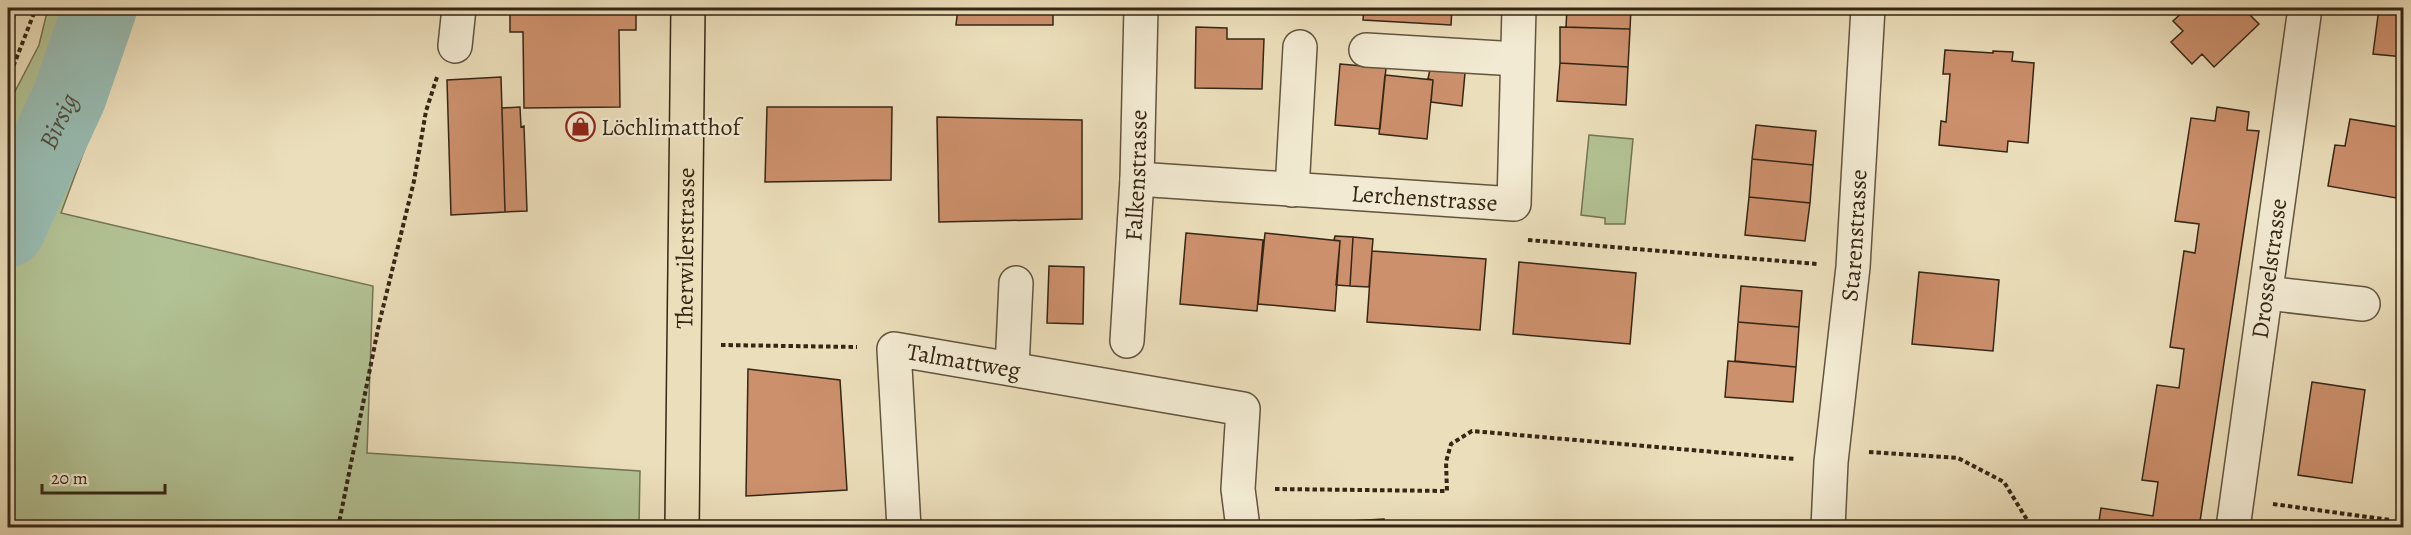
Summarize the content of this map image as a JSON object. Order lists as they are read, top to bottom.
{
  "streets": {
    "main road": ["Therwilerstrasse"],
    "street": [
      "Falkenstrasse",
      "Lerchenstrasse",
      "Starenstrasse",
      "Drosselstrasse",
      "Talmattweg"
    ]
  },
  "crossings": [
    ["Falkenstrasse", "Lerchenstrasse"],
    ["Therwilerstrasse", "Talmattweg"]
  ],
  "water": ["Birsig"],
  "places": {
    "shop": ["Löchlimatthof"]
  },
  "scale_bar": "20 m"
}
